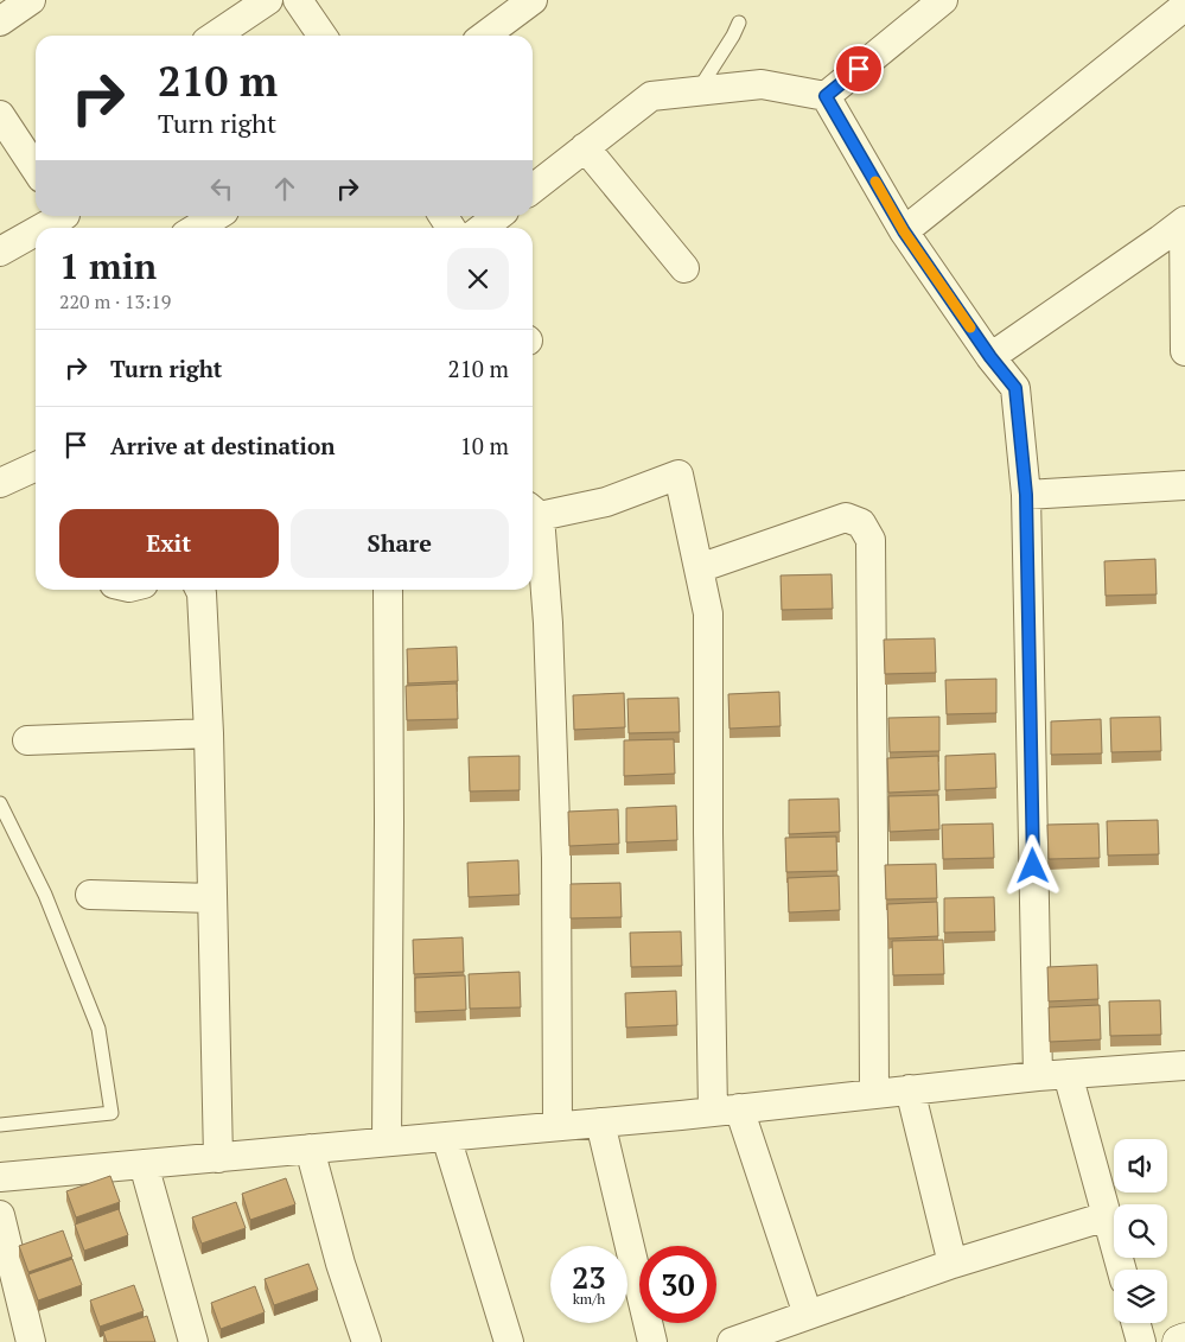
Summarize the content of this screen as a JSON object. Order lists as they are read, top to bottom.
{
  "page": {
    "turn": ["210 m", "Turn right"],
    "heading": ["1 min", "220 m · 13:19"],
    "list": [
      {
        "name": "Turn right",
        "value": "210 m"
      },
      {
        "name": "Arrive at destination",
        "value": "10 m"
      }
    ],
    "buttons": ["Exit", "Share"],
    "speed": "23 km/h",
    "limit": "30"
  }
}
